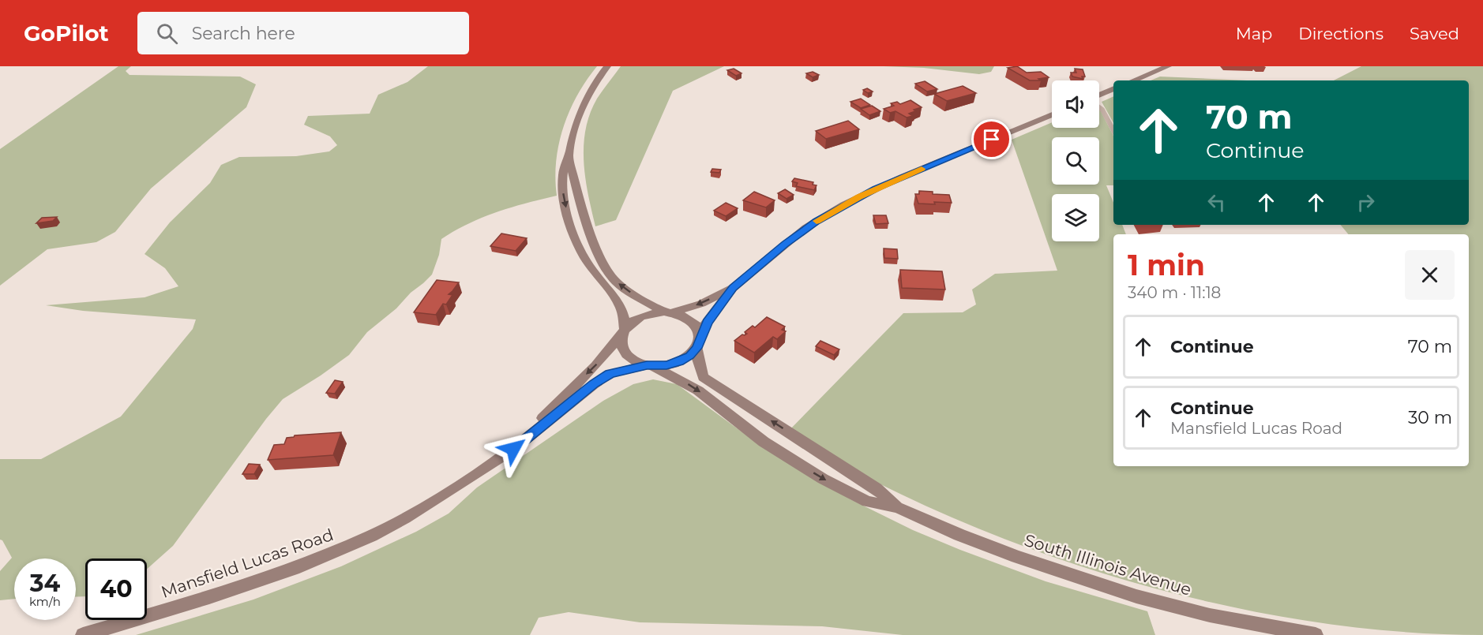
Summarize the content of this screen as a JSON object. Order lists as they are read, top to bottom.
{
  "streets": {
    "main road": ["Mansfield Lucas Road", "South Illinois Avenue"]
  },
  "crossings": [
    ["Mansfield Lucas Road", "South Illinois Avenue"]
  ],
  "page": {
    "header": "GoPilot",
    "search": "Search here",
    "nav": ["Map", "Directions", "Saved"],
    "turn": ["70 m", "Continue"],
    "heading": ["1 min", "340 m · 11:18"],
    "list": [
      {
        "name": "Continue",
        "value": "70 m"
      },
      {
        "name": "Continue",
        "note": "Mansfield Lucas Road",
        "value": "30 m"
      }
    ],
    "speed": "34 km/h",
    "limit": "40"
  }
}
